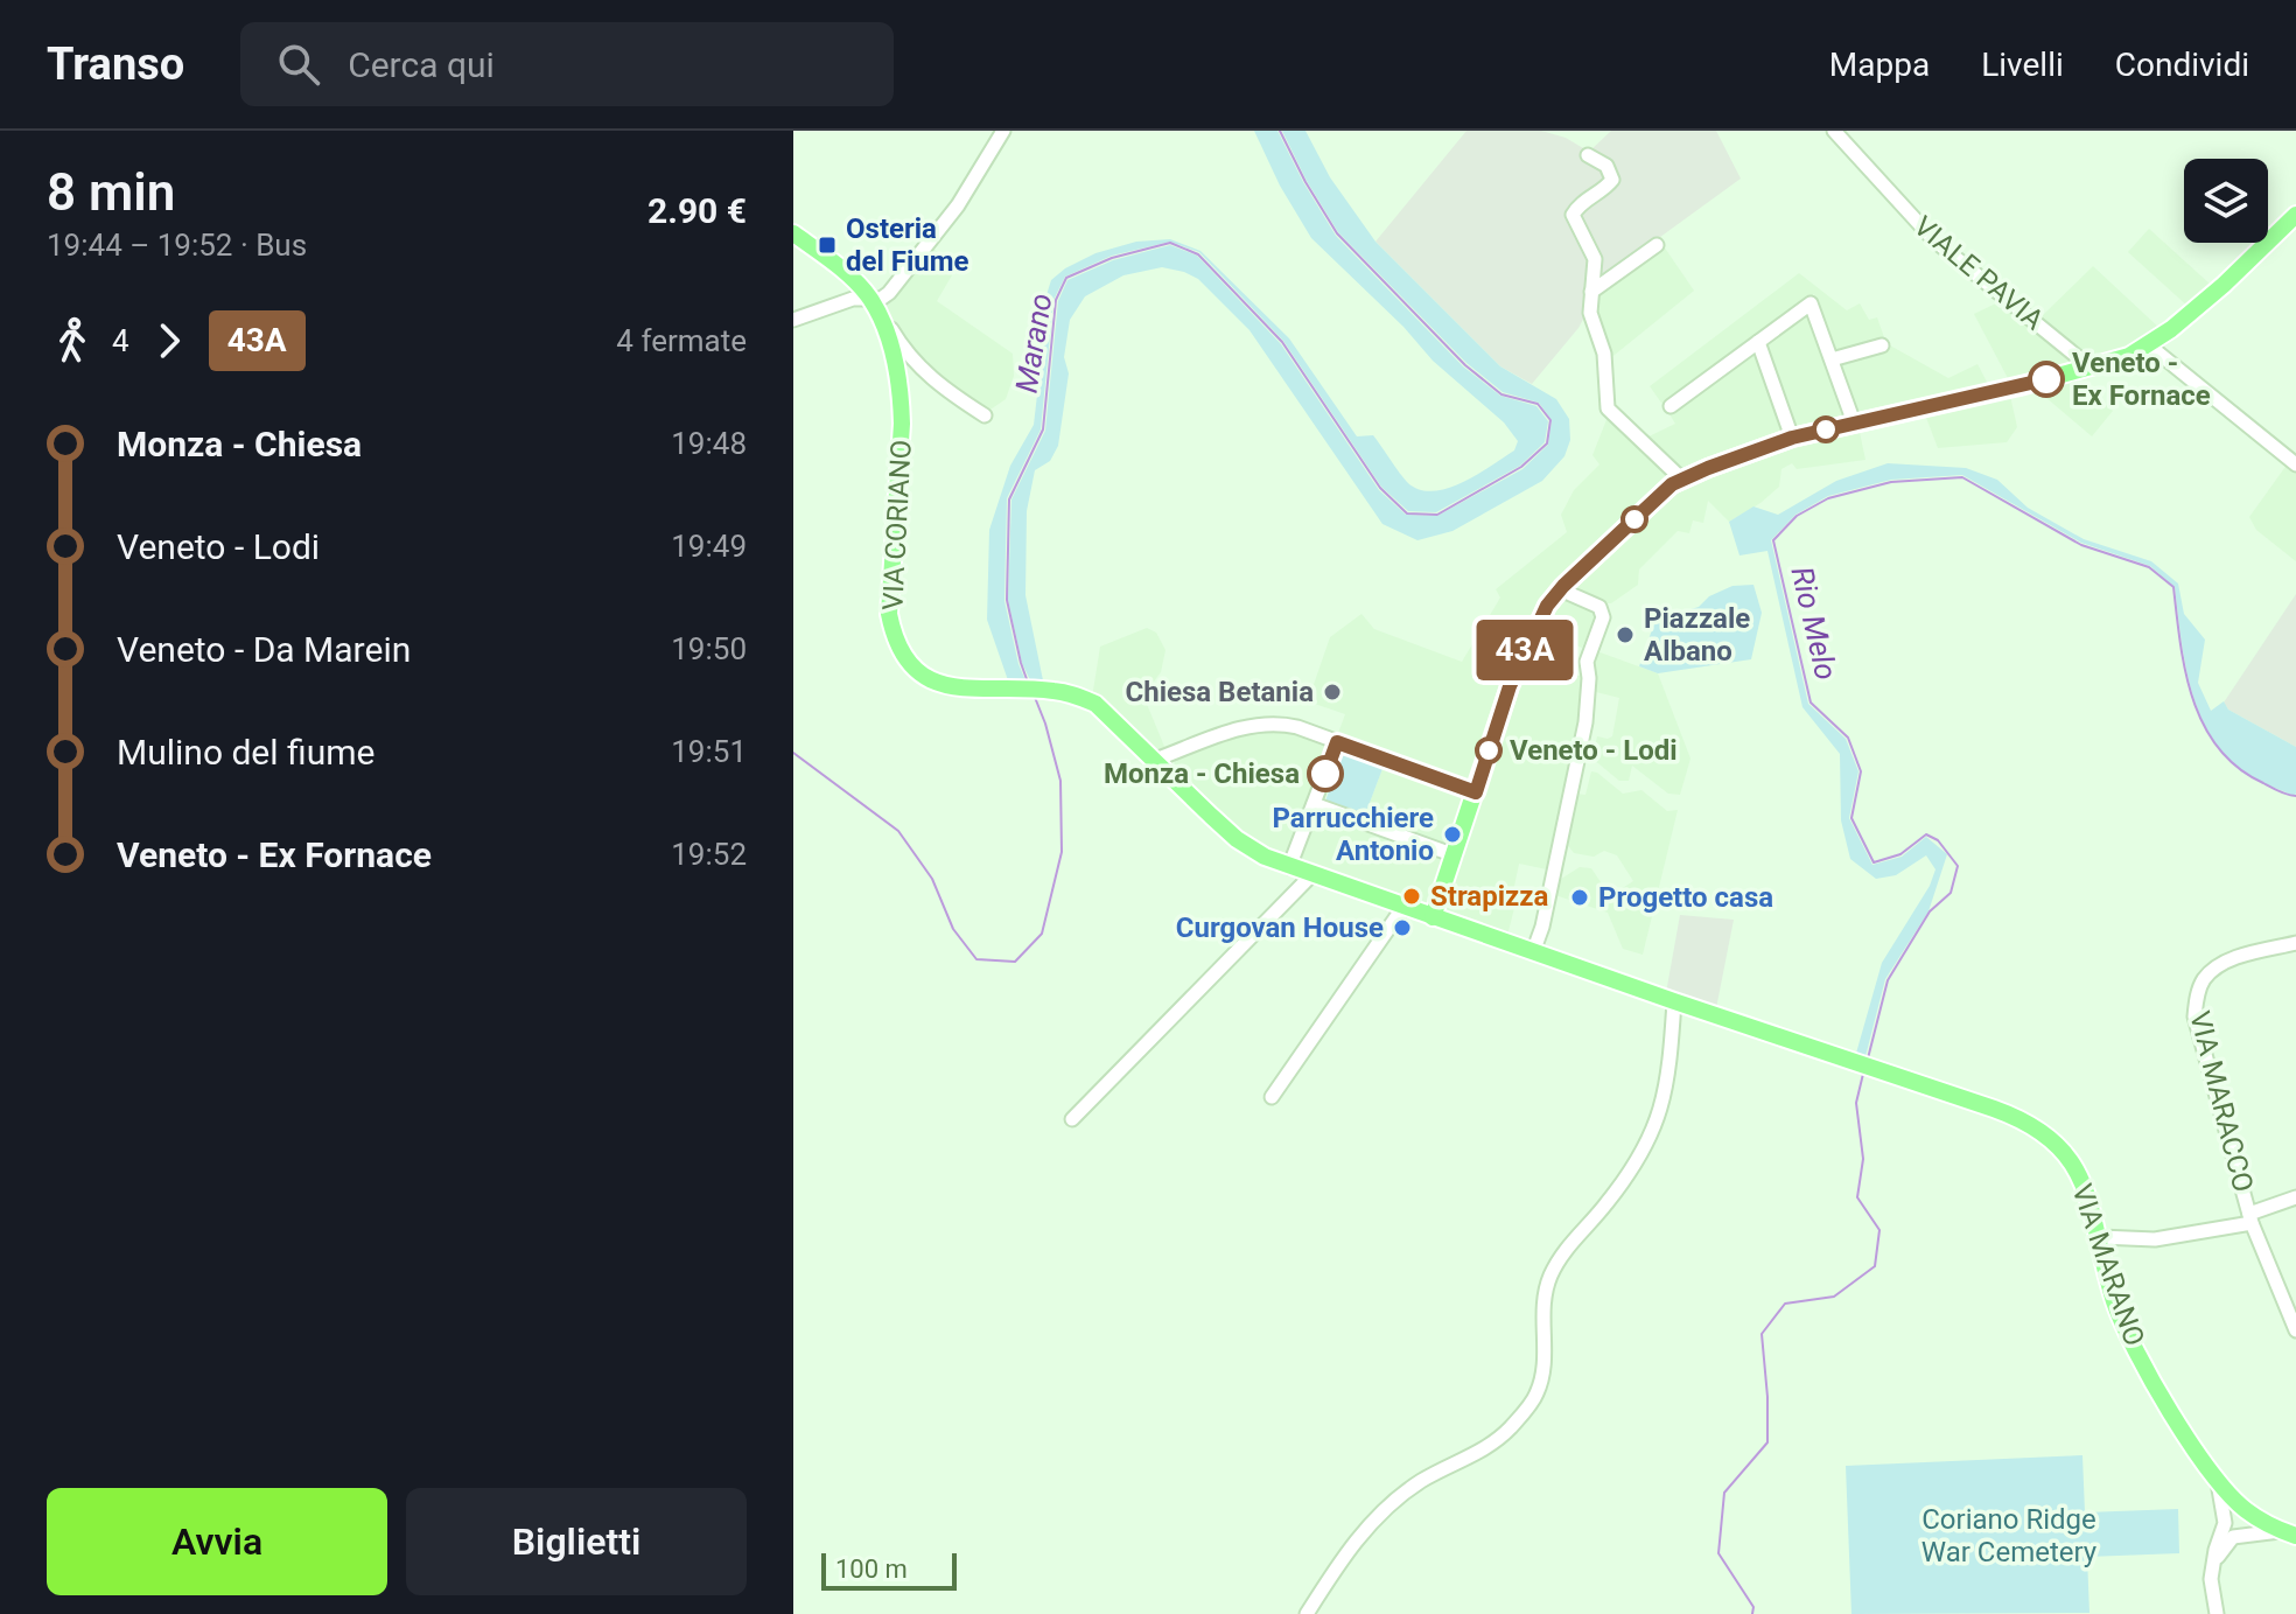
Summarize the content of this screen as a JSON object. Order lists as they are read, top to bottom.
{
  "streets": {
    "main road": ["VIA CORIANO", "VIA MARANO"],
    "street": ["VIALE PAVIA", "VIA MARACCO"]
  },
  "crossings": [
    ["VIA CORIANO", "VIA MARANO"],
    ["VIA MARACCO", "VIA MARANO"]
  ],
  "water": ["Marano", "Rio Melo"],
  "parks": ["Coriano Ridge War Cemetery"],
  "places": {
    "transit": ["Osteria del Fiume"],
    "other": [
      "Veneto - Ex Fornace",
      "Piazzale Albano",
      "Chiesa Betania",
      "Veneto - Lodi",
      "Monza - Chiesa",
      "Parrucchiere Antonio",
      "Strapizza",
      "Progetto casa",
      "Curgovan House"
    ]
  },
  "lines": ["bus line 43A"],
  "scale_bar": "100 m",
  "page": {
    "header": "Transo",
    "search": "Cerca qui",
    "nav": ["Mappa", "Livelli", "Condividi"],
    "heading": ["8 min", "19:44 – 19:52 · Bus", "2.90 €"],
    "on_map": "43A",
    "legs": ["4", "43A", "4 fermate"],
    "list": [
      {
        "name": "Monza - Chiesa",
        "value": "19:48"
      },
      {
        "name": "Veneto - Lodi",
        "value": "19:49"
      },
      {
        "name": "Veneto - Da Marein",
        "value": "19:50"
      },
      {
        "name": "Mulino del fiume",
        "value": "19:51"
      },
      {
        "name": "Veneto - Ex Fornace",
        "value": "19:52"
      }
    ],
    "buttons": ["Avvia", "Biglietti"],
    "scale": "100 m"
  }
}
